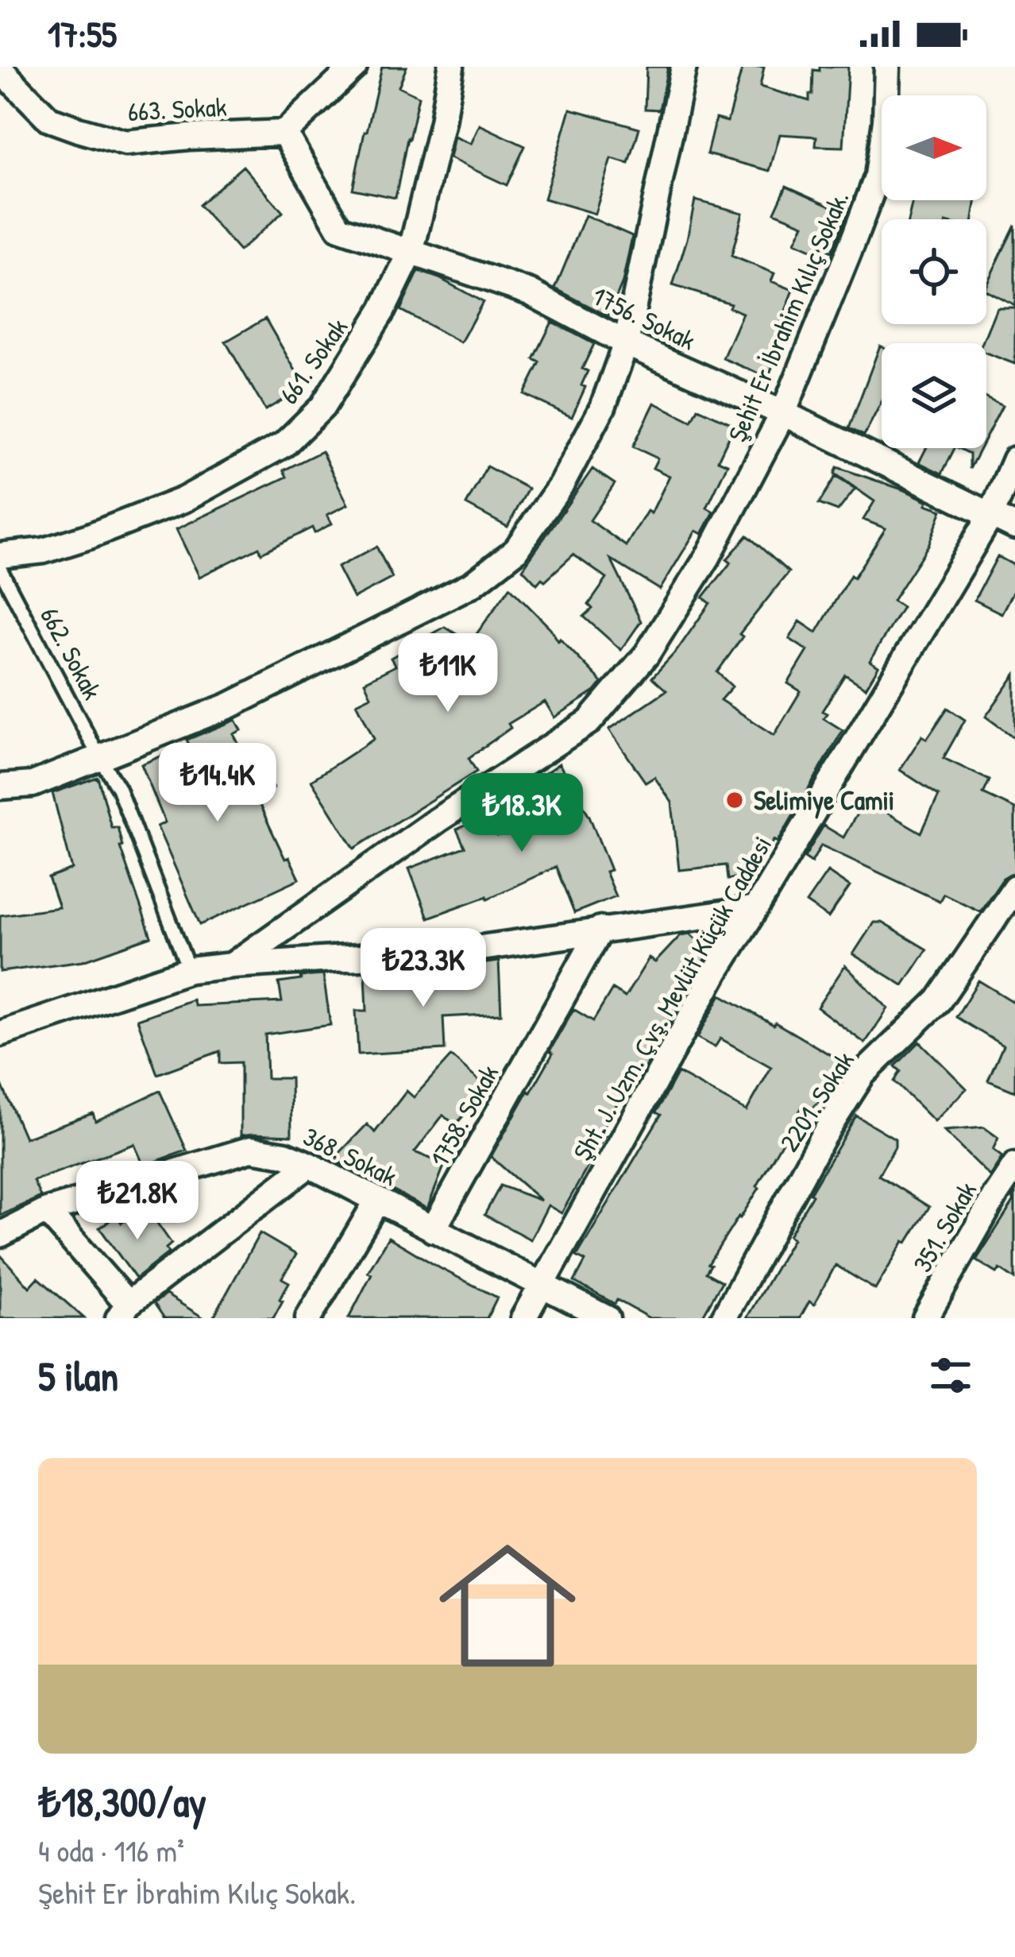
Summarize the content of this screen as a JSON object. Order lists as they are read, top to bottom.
{
  "streets": {
    "street": [
      "663. Sokak",
      "Şehit Er İbrahim Kılıç Sokak.",
      "1756. Sokak",
      "661. Sokak",
      "Şht. J. Uzm. Çvş. Mevlüt Küçük Caddesi",
      "2201. Sokak",
      "1758. Sokak",
      "368. Sokak",
      "351. Sokak"
    ],
    "lane": ["662. Sokak"]
  },
  "crossings": [
    ["663. Sokak", "1756. Sokak"],
    ["Şehit Er İbrahim Kılıç Sokak.", "1756. Sokak"],
    ["Şehit Er İbrahim Kılıç Sokak.", "662. Sokak"],
    ["1756. Sokak", "661. Sokak"],
    ["1756. Sokak", "Şht. J. Uzm. Çvş. Mevlüt Küçük Caddesi"],
    ["Şht. J. Uzm. Çvş. Mevlüt Küçük Caddesi", "368. Sokak"],
    ["1758. Sokak", "368. Sokak"]
  ],
  "places": ["Selimiye Camii"],
  "north": "right",
  "page": {
    "status": "17:55",
    "price": [
      "₺11K",
      "₺14.4K",
      "₺18.3K",
      "₺23.3K",
      "₺21.8K"
    ],
    "heading": "5 ilan",
    "list": [
      {
        "name": "₺18,300/ay",
        "note": "4 oda · 116 m² · Şehit Er İbrahim Kılıç Sokak."
      }
    ]
  }
}
